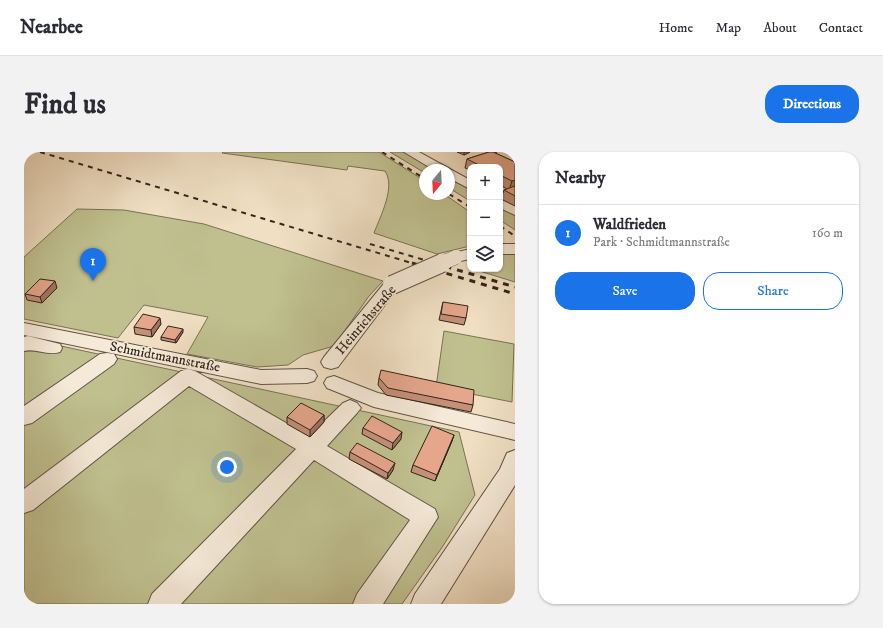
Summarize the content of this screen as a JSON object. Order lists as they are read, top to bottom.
{
  "streets": {
    "street": ["Heinrichstraße", "Schmidtmannstraße"]
  },
  "crossings": [
    ["Heinrichstraße", "Schmidtmannstraße"]
  ],
  "north": "bottom",
  "page": {
    "header": "Nearbee",
    "nav": [
      "Home",
      "Map",
      "About",
      "Contact"
    ],
    "buttons": [
      "Directions",
      ["Save", "Share"]
    ],
    "title": "Find us",
    "heading": "Nearby",
    "map_buttons": ["+", "−"],
    "list": [
      {
        "mark": "1",
        "name": "Waldfrieden",
        "note": "Park · Schmidtmannstraße",
        "value": "160 m"
      }
    ],
    "pins": "1"
  }
}
